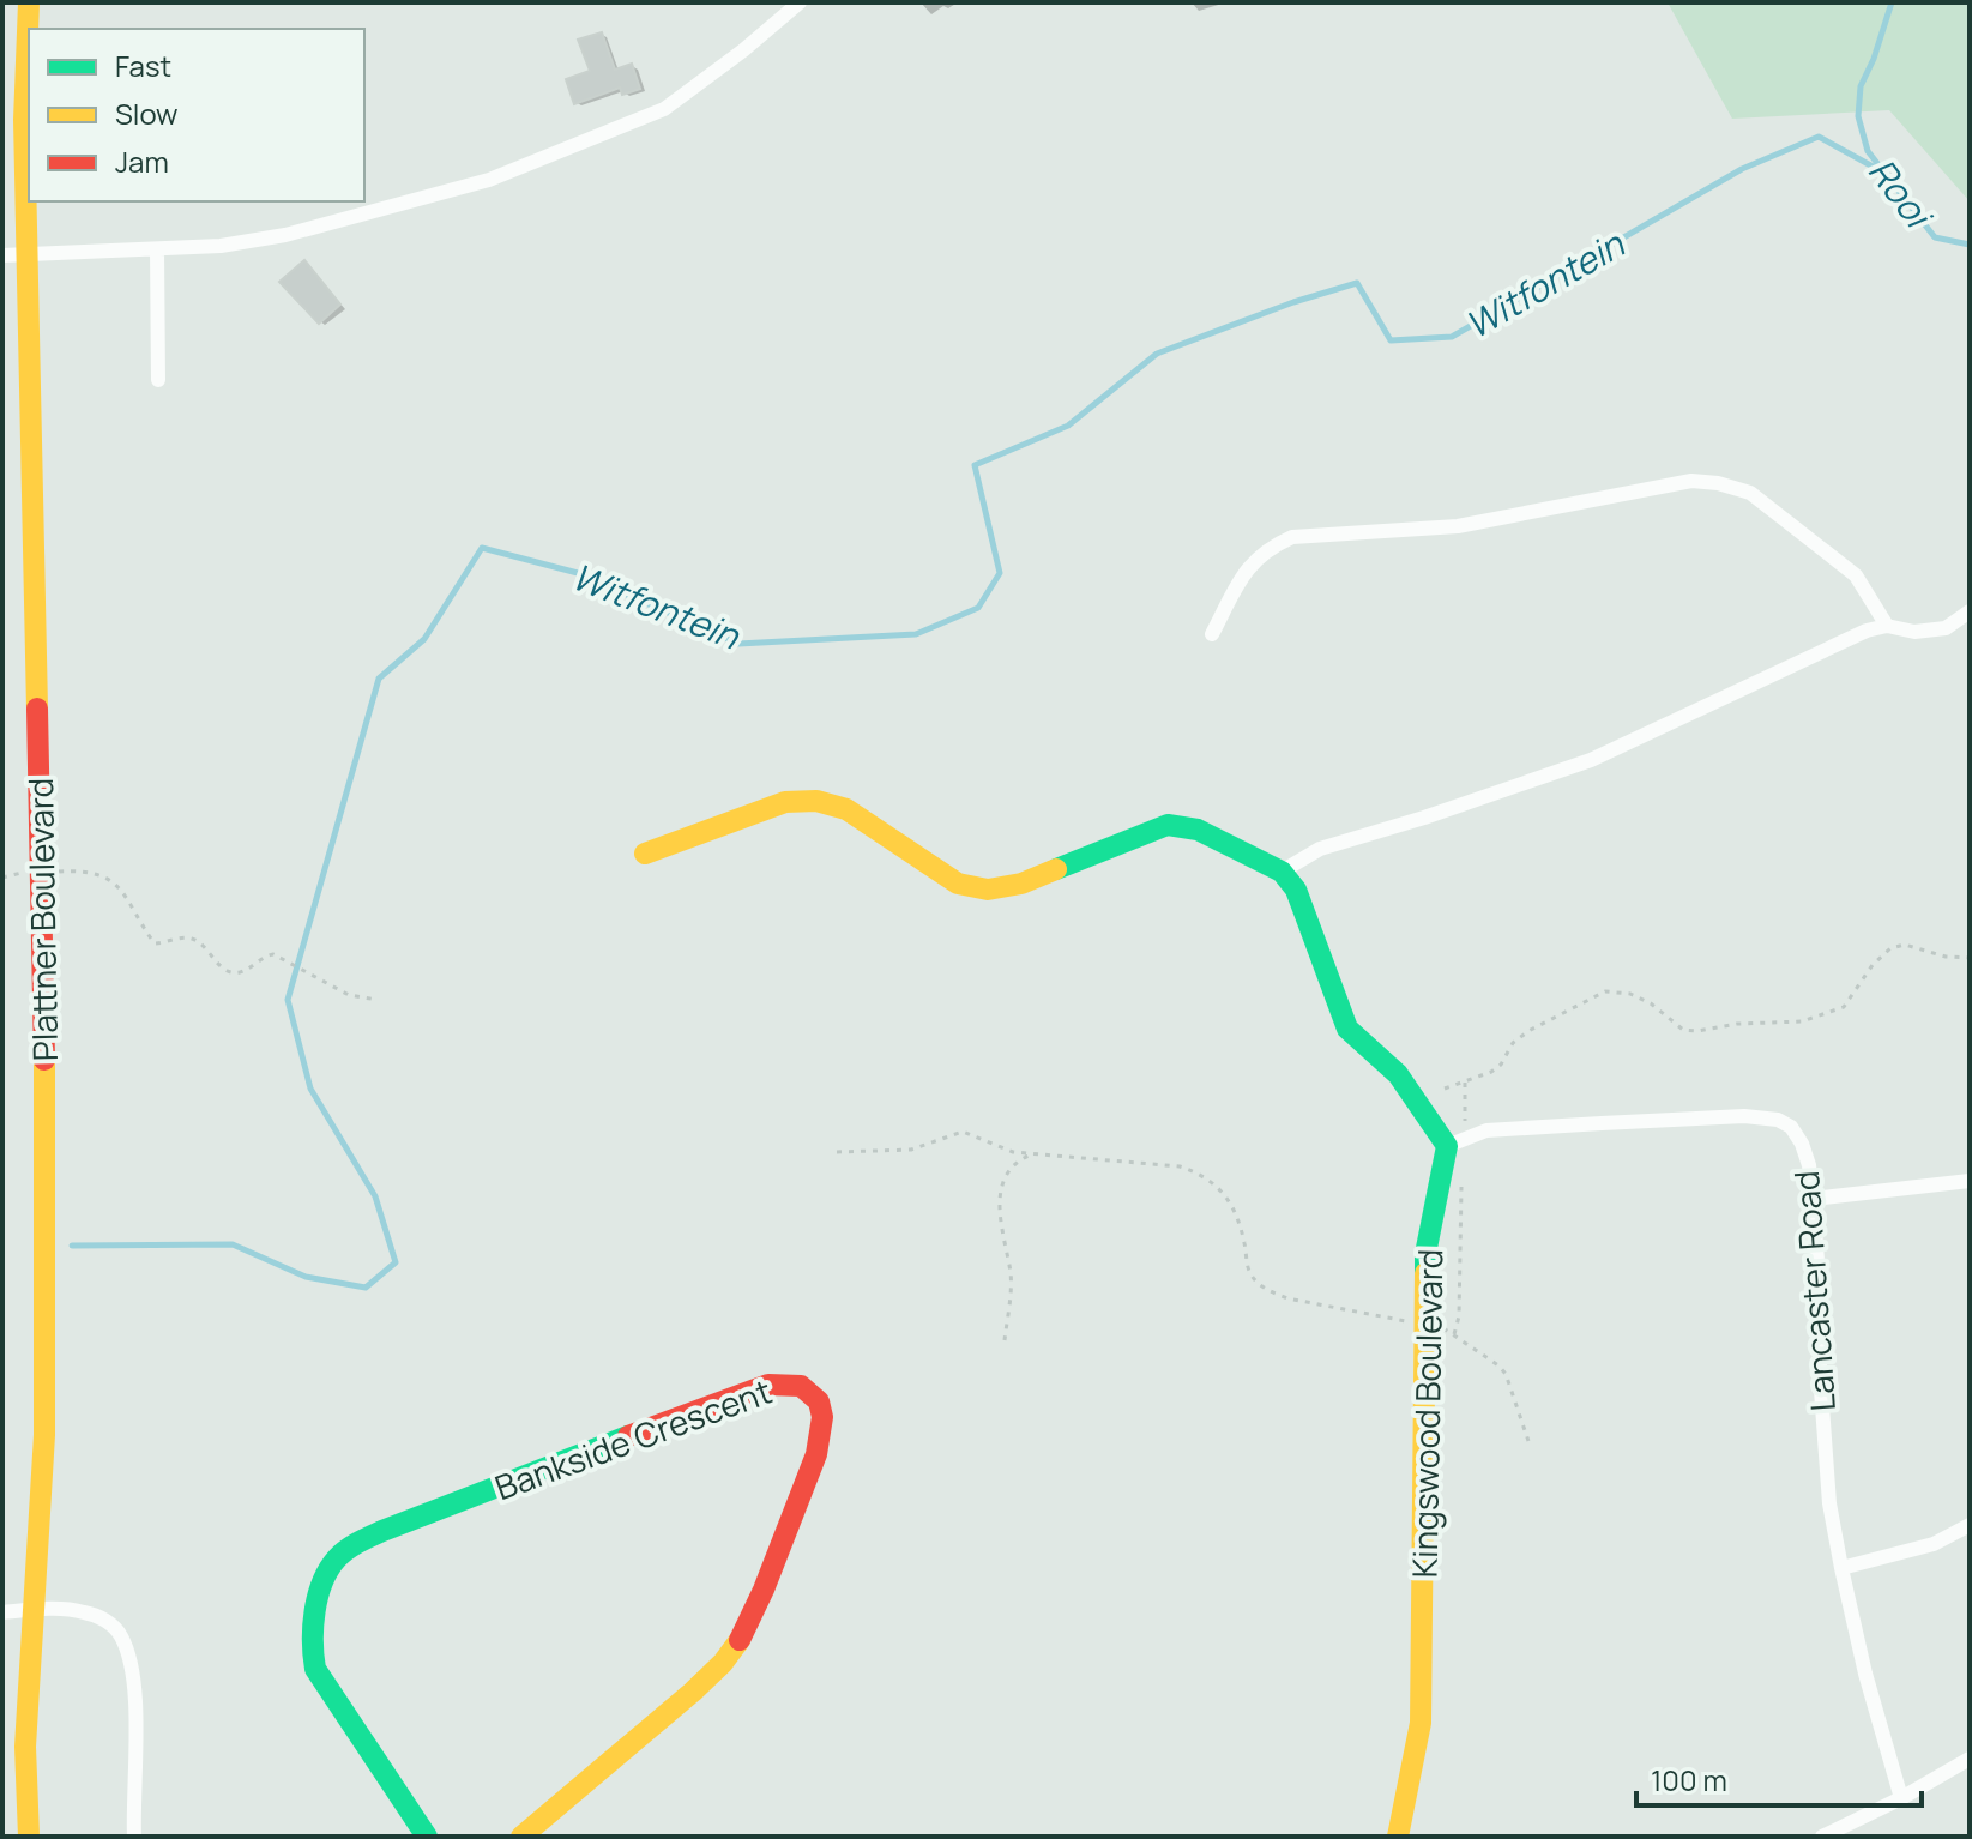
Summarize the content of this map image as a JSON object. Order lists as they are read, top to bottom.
{
  "streets": {
    "street": [
      "Plattner Boulevard",
      "Lancaster Road",
      "Kingswood Boulevard",
      "Bankside Crescent"
    ]
  },
  "crossings": [
    ["Lancaster Road", "Kingswood Boulevard"]
  ],
  "water": ["Rooi", "Witfontein"],
  "legend": ["Fast", "Slow", "Jam"],
  "scale_bar": "100 m"
}
